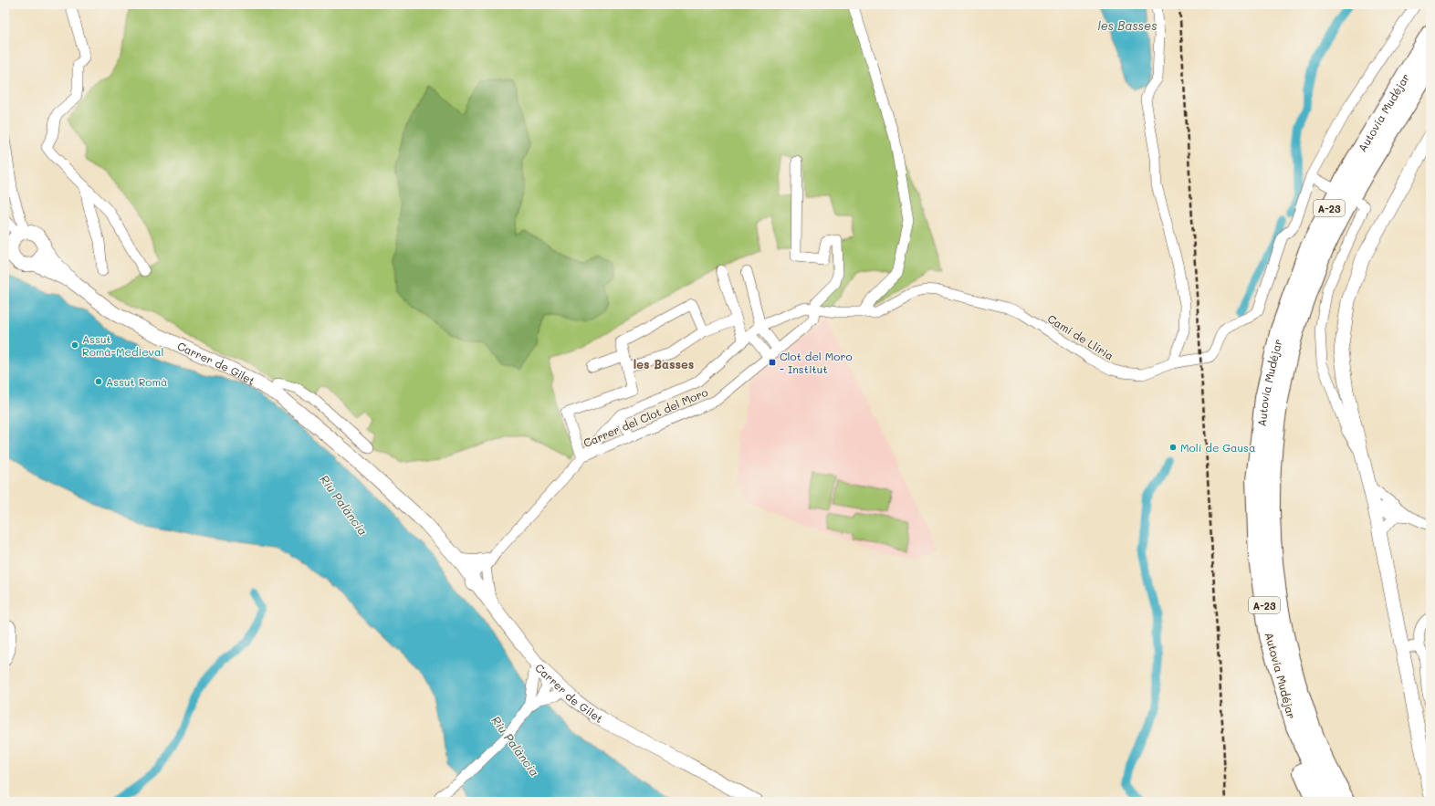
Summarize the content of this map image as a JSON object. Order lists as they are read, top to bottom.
{
  "streets": {
    "highway": ["Autovía Mudéjar", "A-23"],
    "main road": ["Carrer de Gilet"],
    "street": ["Camí de Llíria", "Carrer del Clot del Moro"]
  },
  "crossings": [
    ["Camí de Llíria", "Carrer del Clot del Moro"]
  ],
  "districts": ["les Basses"],
  "water": ["les Basses", "Riu Palància"],
  "places": {
    "other": ["Assut Romà-Medieval", "Assut Romà", "Molí de Gausa"],
    "transit": ["Clot del Moro - Institut"]
  }
}
